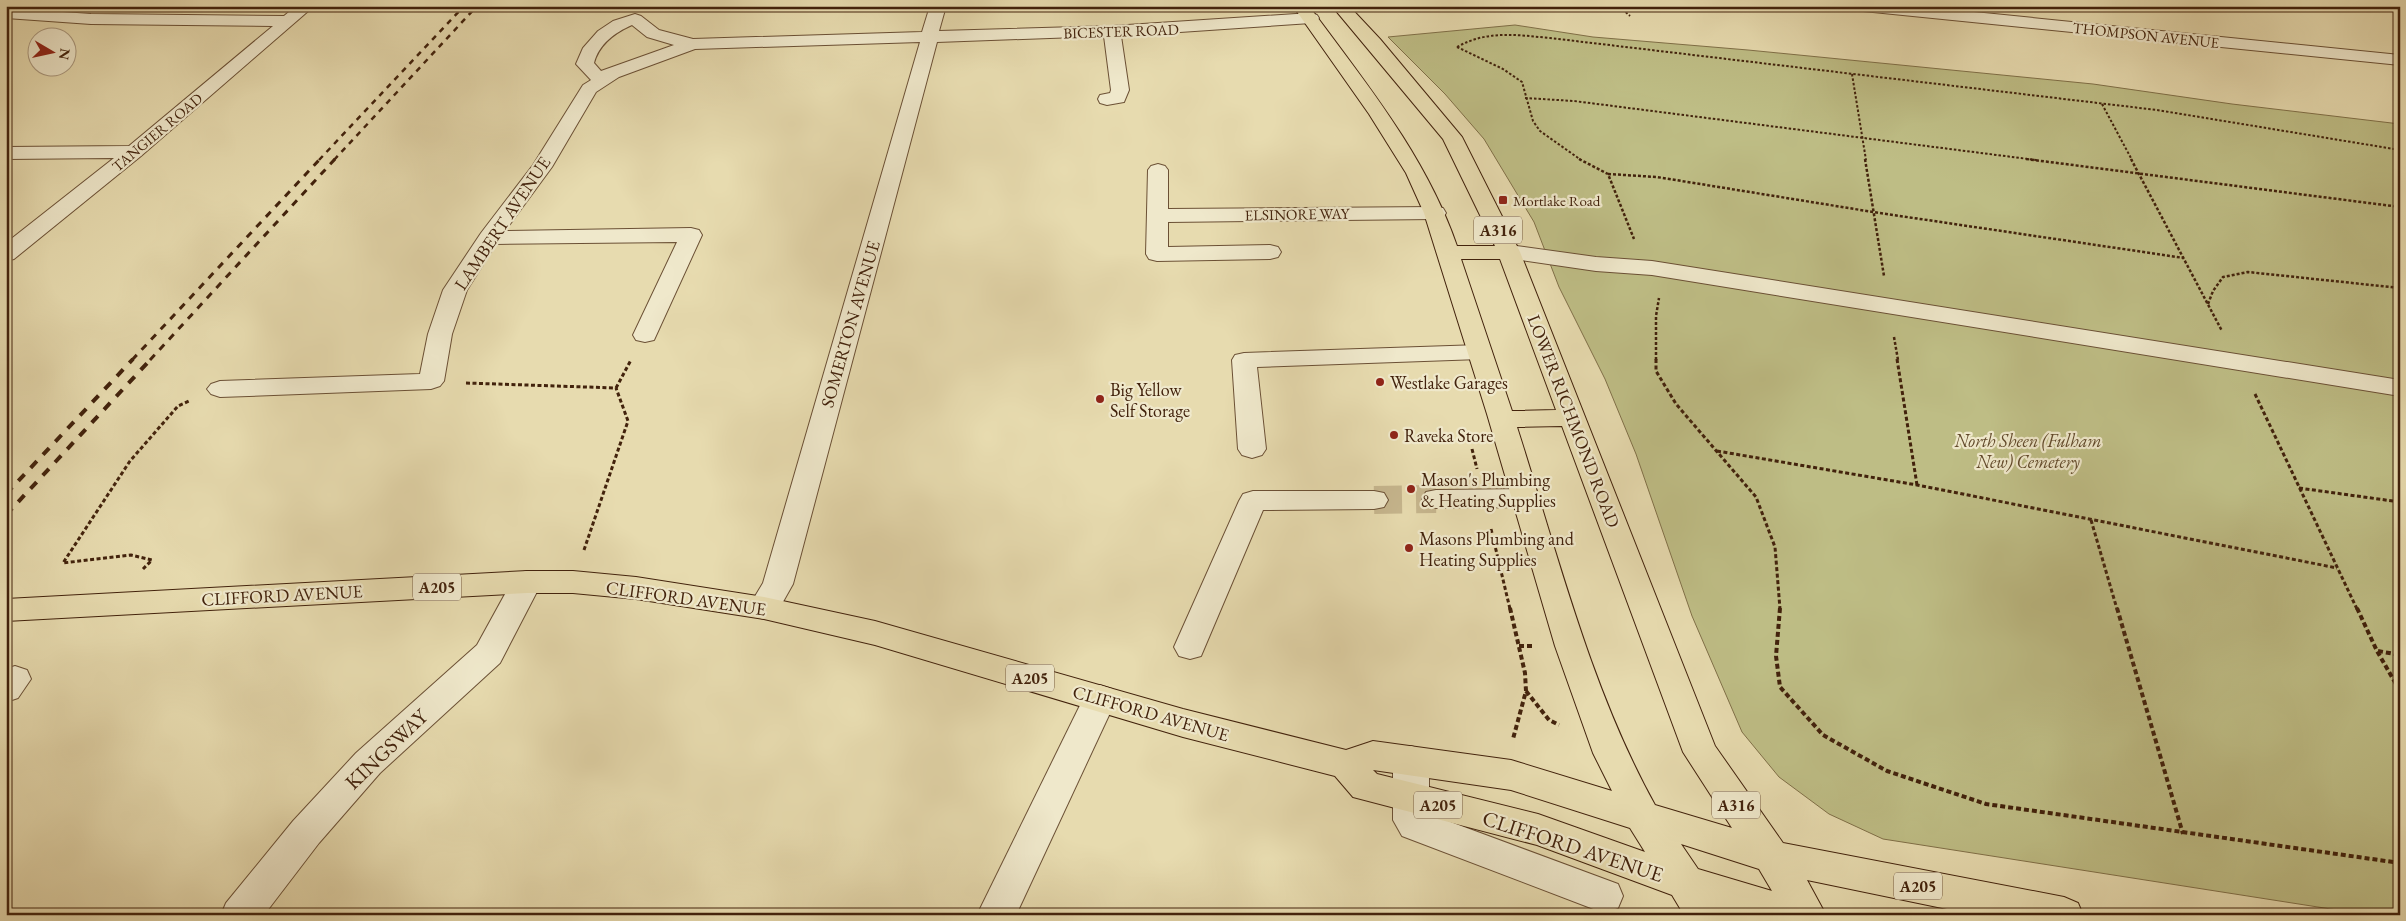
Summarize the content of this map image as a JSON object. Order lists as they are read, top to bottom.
{
  "streets": {
    "highway": [
      "A316",
      "LOWER RICHMOND ROAD",
      "A205",
      "CLIFFORD AVENUE"
    ],
    "street": [
      "BICESTER ROAD",
      "THOMPSON AVENUE",
      "TANGIER ROAD",
      "ELSINORE WAY",
      "LAMBERT AVENUE",
      "SOMERTON AVENUE",
      "KINGSWAY"
    ]
  },
  "crossings": [
    ["BICESTER ROAD", "LAMBERT AVENUE"],
    ["BICESTER ROAD", "SOMERTON AVENUE"],
    ["A316", "LOWER RICHMOND ROAD"],
    ["A316", "A205"],
    ["SOMERTON AVENUE", "CLIFFORD AVENUE"],
    ["LOWER RICHMOND ROAD", "A205"],
    ["A205", "CLIFFORD AVENUE"],
    ["CLIFFORD AVENUE", "KINGSWAY"]
  ],
  "parks": ["North Sheen (Fulham New) Cemetery"],
  "places": {
    "transit": ["Mortlake Road"],
    "other": [
      "Westlake Garages",
      "Big Yellow Self Storage",
      "Raveka Store",
      "Mason's Plumbing & Heating Supplies",
      "Masons Plumbing and Heating Supplies"
    ]
  },
  "north": "right"
}
